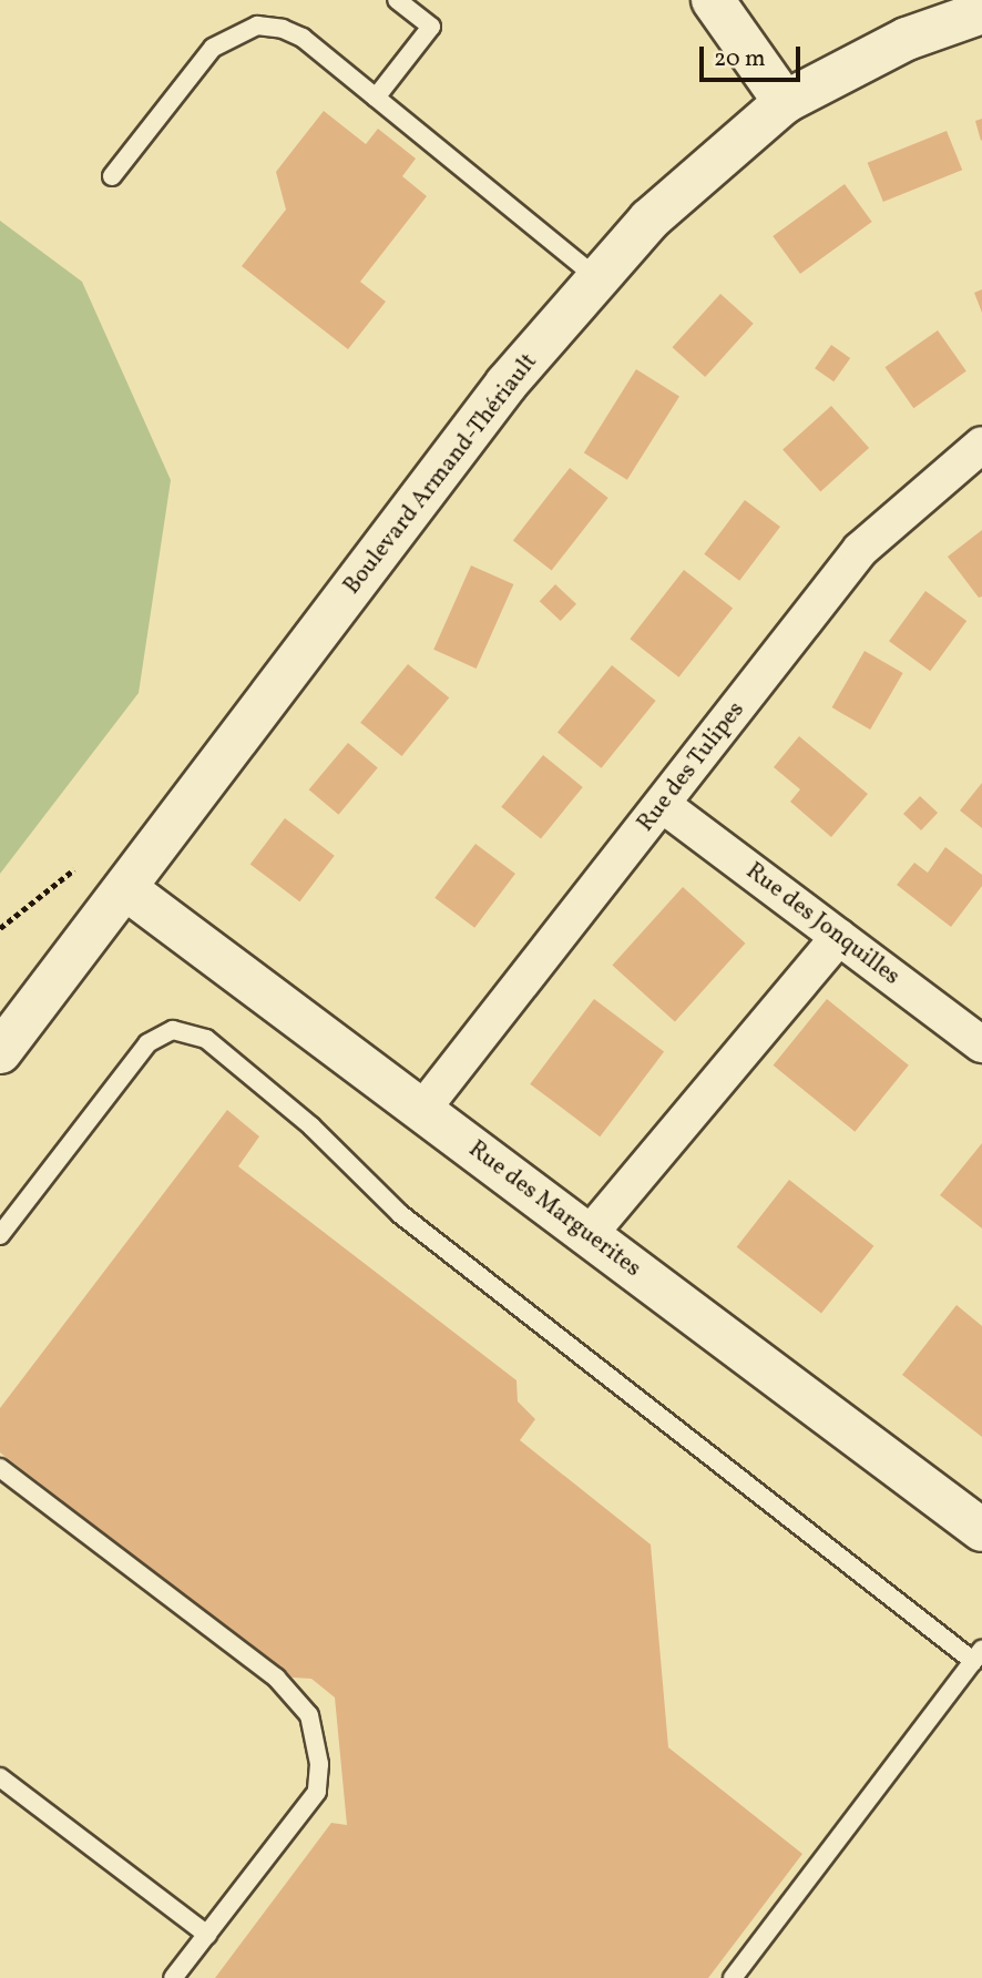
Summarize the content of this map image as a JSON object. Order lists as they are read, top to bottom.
{
  "streets": {
    "street": [
      "Boulevard Armand-Thériault",
      "Rue des Tulipes",
      "Rue des Jonquilles",
      "Rue des Marguerites"
    ]
  },
  "crossings": [
    ["Boulevard Armand-Thériault", "Rue des Marguerites"],
    ["Rue des Tulipes", "Rue des Jonquilles"],
    ["Rue des Tulipes", "Rue des Marguerites"]
  ],
  "scale_bar": "20 m"
}
